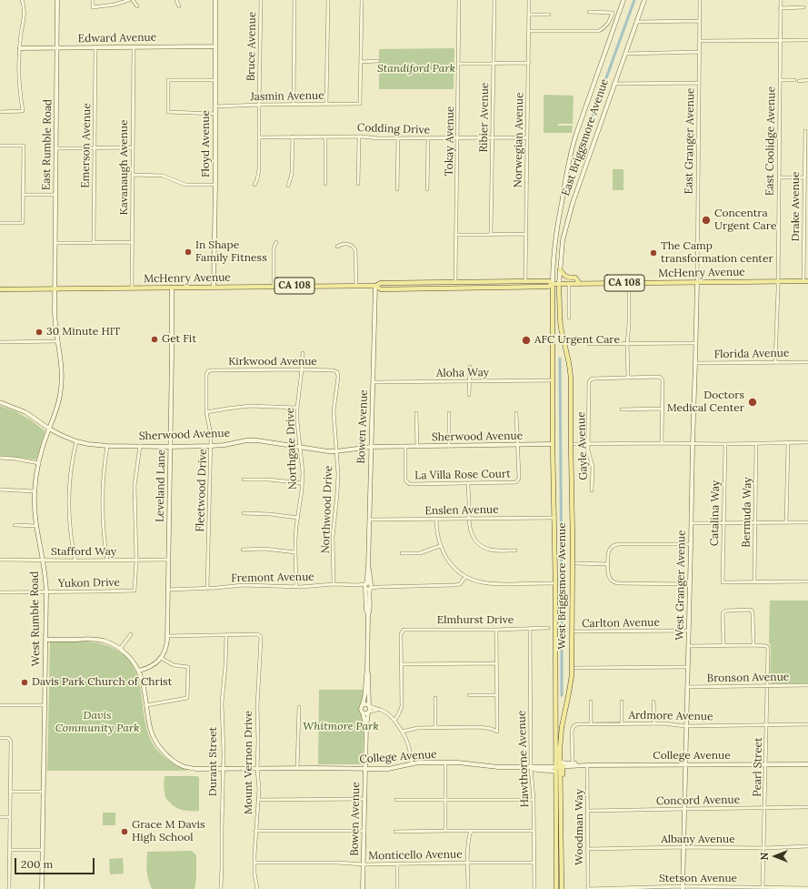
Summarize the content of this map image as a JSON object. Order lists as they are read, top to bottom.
{
  "streets": {
    "main road": ["McHenry Avenue", "CA 108", "West Briggsmore Avenue"],
    "street": [
      "Edward Avenue",
      "Bruce Avenue",
      "Jasmin Avenue",
      "Ribier Avenue",
      "Codding Drive",
      "East Briggsmore Avenue",
      "Norwegian Avenue",
      "Tokay Avenue",
      "East Granger Avenue",
      "East Coolidge Avenue",
      "Floyd Avenue",
      "East Rumble Road",
      "Emerson Avenue",
      "Kavanaugh Avenue",
      "Drake Avenue",
      "Florida Avenue",
      "Kirkwood Avenue",
      "Aloha Way",
      "Bowen Avenue",
      "Sherwood Avenue",
      "Gayle Avenue",
      "Northgate Drive",
      "La Villa Rose Court",
      "Leveland Lane",
      "Fleetwood Drive",
      "Northwood Drive",
      "Enslen Avenue",
      "Bermuda Way",
      "Catalina Way",
      "Stafford Way",
      "Fremont Avenue",
      "Yukon Drive",
      "West Granger Avenue",
      "West Rumble Road",
      "Elmhurst Drive",
      "Carlton Avenue",
      "Bronson Avenue",
      "Ardmore Avenue",
      "College Avenue",
      "Hawthorne Avenue",
      "Durant Street",
      "Mount Vernon Drive",
      "Pearl Street",
      "Concord Avenue",
      "Woodman Way",
      "Albany Avenue",
      "Monticello Avenue",
      "Stetson Avenue"
    ]
  },
  "crossings": [
    ["Edward Avenue", "Floyd Avenue"],
    ["Edward Avenue", "East Rumble Road"],
    ["Edward Avenue", "Emerson Avenue"],
    ["Edward Avenue", "Kavanaugh Avenue"],
    ["Bruce Avenue", "Jasmin Avenue"],
    ["Bruce Avenue", "Codding Drive"],
    ["Jasmin Avenue", "Floyd Avenue"],
    ["Ribier Avenue", "Codding Drive"],
    ["Codding Drive", "Norwegian Avenue"],
    ["Codding Drive", "Tokay Avenue"],
    ["East Briggsmore Avenue", "McHenry Avenue"],
    ["East Briggsmore Avenue", "West Briggsmore Avenue"],
    ["Norwegian Avenue", "McHenry Avenue"],
    ["Tokay Avenue", "McHenry Avenue"],
    ["East Granger Avenue", "McHenry Avenue"],
    ["East Granger Avenue", "West Granger Avenue"],
    ["East Coolidge Avenue", "McHenry Avenue"],
    ["East Coolidge Avenue", "Florida Avenue"],
    ["Floyd Avenue", "McHenry Avenue"],
    ["East Rumble Road", "McHenry Avenue"],
    ["East Rumble Road", "West Rumble Road"],
    ["Kavanaugh Avenue", "McHenry Avenue"],
    ["Drake Avenue", "McHenry Avenue"],
    ["McHenry Avenue", "Bowen Avenue"],
    ["McHenry Avenue", "Leveland Lane"],
    ["McHenry Avenue", "West Granger Avenue"],
    ["McHenry Avenue", "West Briggsmore Avenue"],
    ["McHenry Avenue", "West Rumble Road"],
    ["Florida Avenue", "West Granger Avenue"],
    ["Kirkwood Avenue", "Northgate Drive"],
    ["Kirkwood Avenue", "Fleetwood Drive"],
    ["Kirkwood Avenue", "Northwood Drive"],
    ["Aloha Way", "Bowen Avenue"],
    ["Aloha Way", "West Briggsmore Avenue"],
    ["Bowen Avenue", "Sherwood Avenue"],
    ["Bowen Avenue", "Enslen Avenue"],
    ["Bowen Avenue", "Fremont Avenue"],
    ["Bowen Avenue", "College Avenue"],
    ["Bowen Avenue", "Monticello Avenue"],
    ["Sherwood Avenue", "Northgate Drive"],
    ["Sherwood Avenue", "La Villa Rose Court"],
    ["Sherwood Avenue", "Leveland Lane"],
    ["Sherwood Avenue", "Fleetwood Drive"],
    ["Sherwood Avenue", "Northwood Drive"],
    ["Sherwood Avenue", "West Briggsmore Avenue"],
    ["Sherwood Avenue", "West Rumble Road"],
    ["Northgate Drive", "Fremont Avenue"],
    ["Leveland Lane", "Stafford Way"],
    ["Leveland Lane", "Fremont Avenue"],
    ["Fleetwood Drive", "Fremont Avenue"],
    ["Northwood Drive", "Fremont Avenue"],
    ["Enslen Avenue", "West Briggsmore Avenue"],
    ["Bermuda Way", "Catalina Way"],
    ["Stafford Way", "Yukon Drive"],
    ["Stafford Way", "West Rumble Road"],
    ["Yukon Drive", "West Rumble Road"],
    ["West Granger Avenue", "Carlton Avenue"],
    ["West Granger Avenue", "Bronson Avenue"],
    ["West Granger Avenue", "Ardmore Avenue"],
    ["West Granger Avenue", "College Avenue"],
    ["West Granger Avenue", "Concord Avenue"],
    ["West Granger Avenue", "Albany Avenue"],
    ["West Granger Avenue", "Stetson Avenue"],
    ["West Briggsmore Avenue", "College Avenue"],
    ["West Rumble Road", "College Avenue"],
    ["Elmhurst Drive", "Hawthorne Avenue"],
    ["Bronson Avenue", "Pearl Street"],
    ["Ardmore Avenue", "College Avenue"],
    ["Ardmore Avenue", "Pearl Street"],
    ["College Avenue", "Hawthorne Avenue"],
    ["College Avenue", "Durant Street"],
    ["College Avenue", "Mount Vernon Drive"],
    ["College Avenue", "Pearl Street"],
    ["College Avenue", "Woodman Way"],
    ["Hawthorne Avenue", "Monticello Avenue"],
    ["Durant Street", "Mount Vernon Drive"],
    ["Mount Vernon Drive", "Monticello Avenue"],
    ["Pearl Street", "Concord Avenue"],
    ["Pearl Street", "Albany Avenue"],
    ["Pearl Street", "Stetson Avenue"],
    ["Concord Avenue", "Woodman Way"],
    ["Woodman Way", "Albany Avenue"],
    ["Woodman Way", "Stetson Avenue"]
  ],
  "parks": ["Standiford Park", "Davis Community Park", "Whitmore Park"],
  "places": [
    "Concentra Urgent Care",
    "In Shape Family Fitness",
    "The Camp transformation center",
    "30 Minute HIT",
    "Get Fit",
    "AFC Urgent Care",
    "Doctors Medical Center",
    "Davis Park Church of Christ",
    "Grace M Davis High School"
  ],
  "scale_bar": "200 m",
  "north": "left"
}
